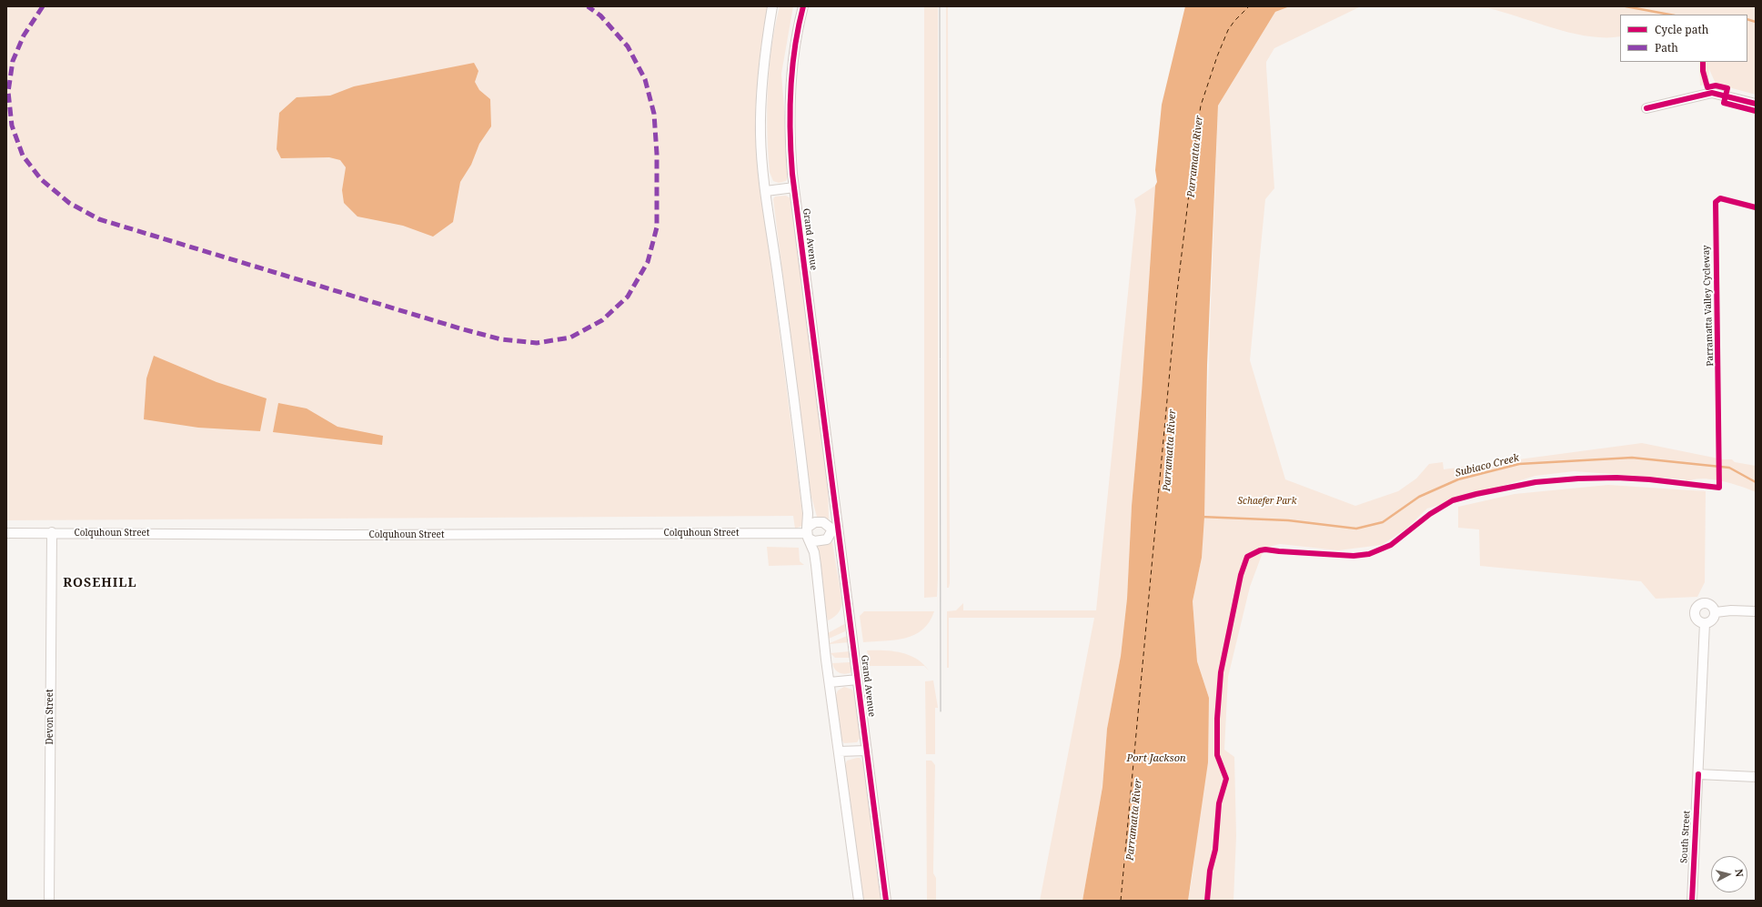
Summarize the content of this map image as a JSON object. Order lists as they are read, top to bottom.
{
  "streets": {
    "street": [
      "Grand Avenue",
      "Colquhoun Street",
      "Devon Street",
      "South Street"
    ],
    "cycle path": ["Parramatta Valley Cycleway"]
  },
  "crossings": [
    ["Grand Avenue", "Colquhoun Street"],
    ["Colquhoun Street", "Devon Street"]
  ],
  "districts": ["ROSEHILL"],
  "water": ["Parramatta River", "Subiaco Creek", "Port Jackson"],
  "parks": ["Schaefer Park"],
  "legend": ["Cycle path", "Path"],
  "north": "right"
}
